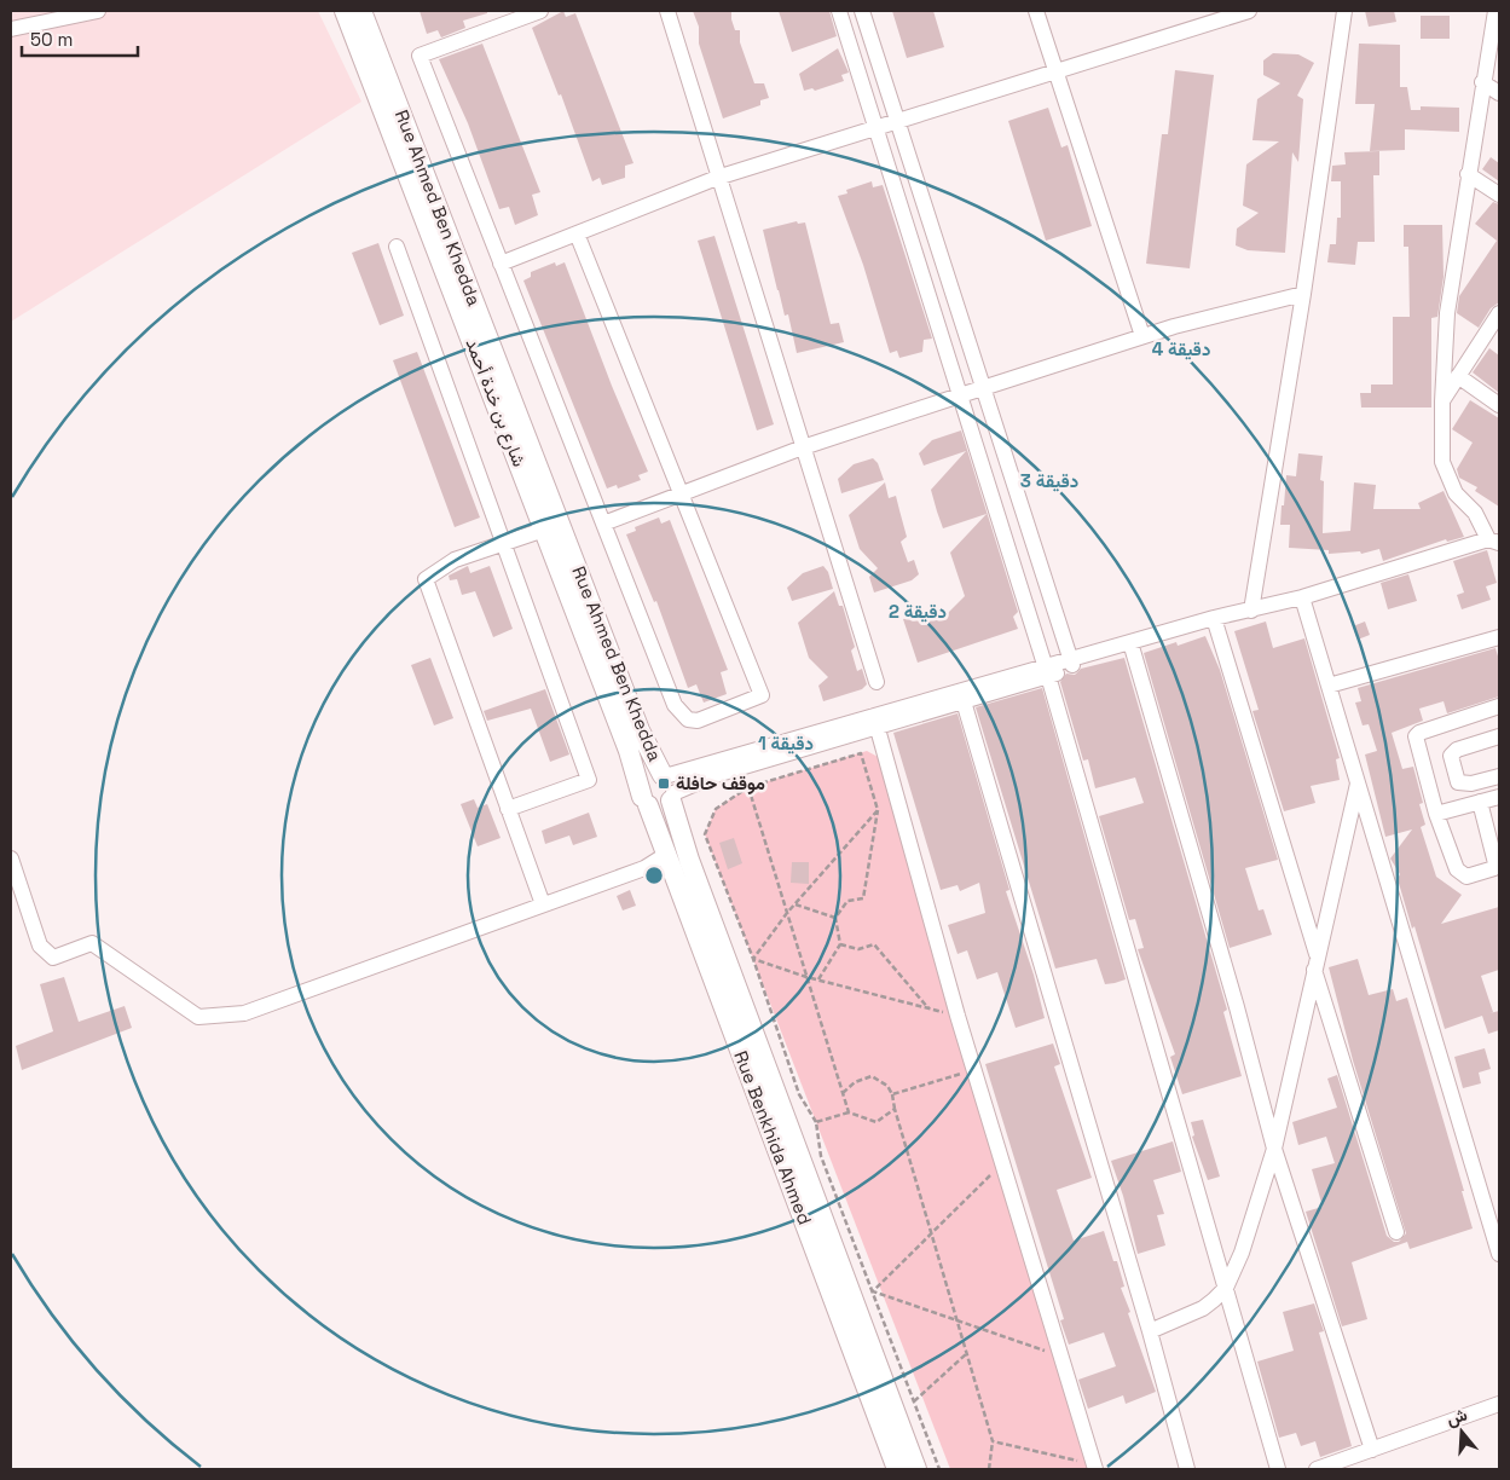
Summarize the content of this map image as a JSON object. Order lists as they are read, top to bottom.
{
  "streets": {
    "main road": ["Rue Ahmed Ben Khedda", "شارع بن خدة أحمد", "Rue Benkhida Ahmed"]
  },
  "crossings": [
    ["شارع بن خدة أحمد", "Rue Benkhida Ahmed"]
  ],
  "places": {
    "transit": ["موقف حافلة"]
  },
  "scale_bar": "50 m",
  "north": "top",
  "rings": [
    "4 دقيقة",
    "3 دقيقة",
    "2 دقيقة",
    "1 دقيقة"
  ]
}
